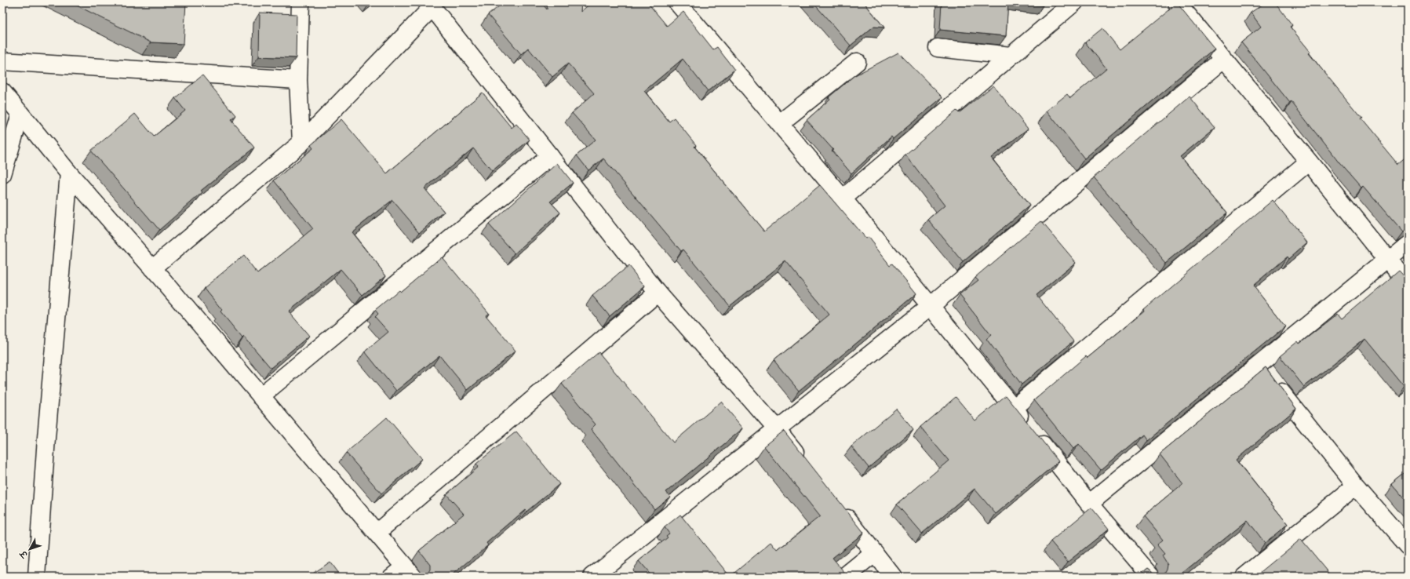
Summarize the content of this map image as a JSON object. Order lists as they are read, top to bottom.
{
  "north": "bottom left"
}
